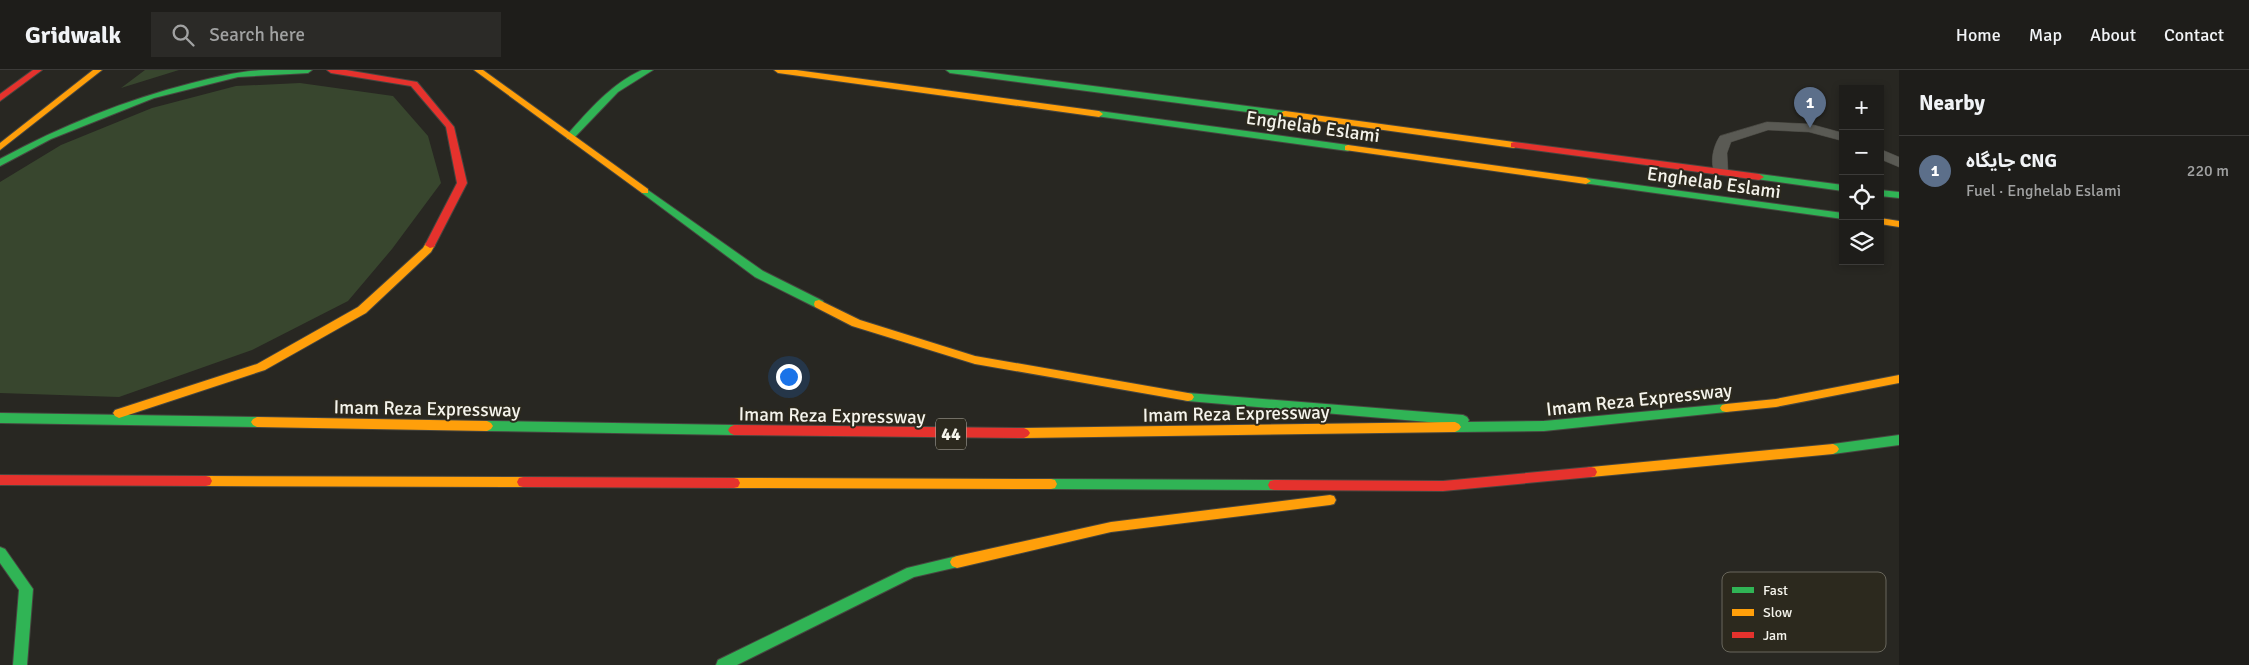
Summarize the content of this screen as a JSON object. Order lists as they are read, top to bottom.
{
  "streets": {
    "main road": ["Enghelab Eslami", "Imam Reza Expressway", "44"]
  },
  "legend": ["Fast", "Slow", "Jam"],
  "page": {
    "header": "Gridwalk",
    "search": "Search here",
    "nav": [
      "Home",
      "Map",
      "About",
      "Contact"
    ],
    "heading": "Nearby",
    "map_buttons": ["+", "−"],
    "pins": "1",
    "list": [
      {
        "mark": "1",
        "name": "جایگاه CNG",
        "note": "Fuel · Enghelab Eslami",
        "value": "220 m"
      }
    ]
  }
}
